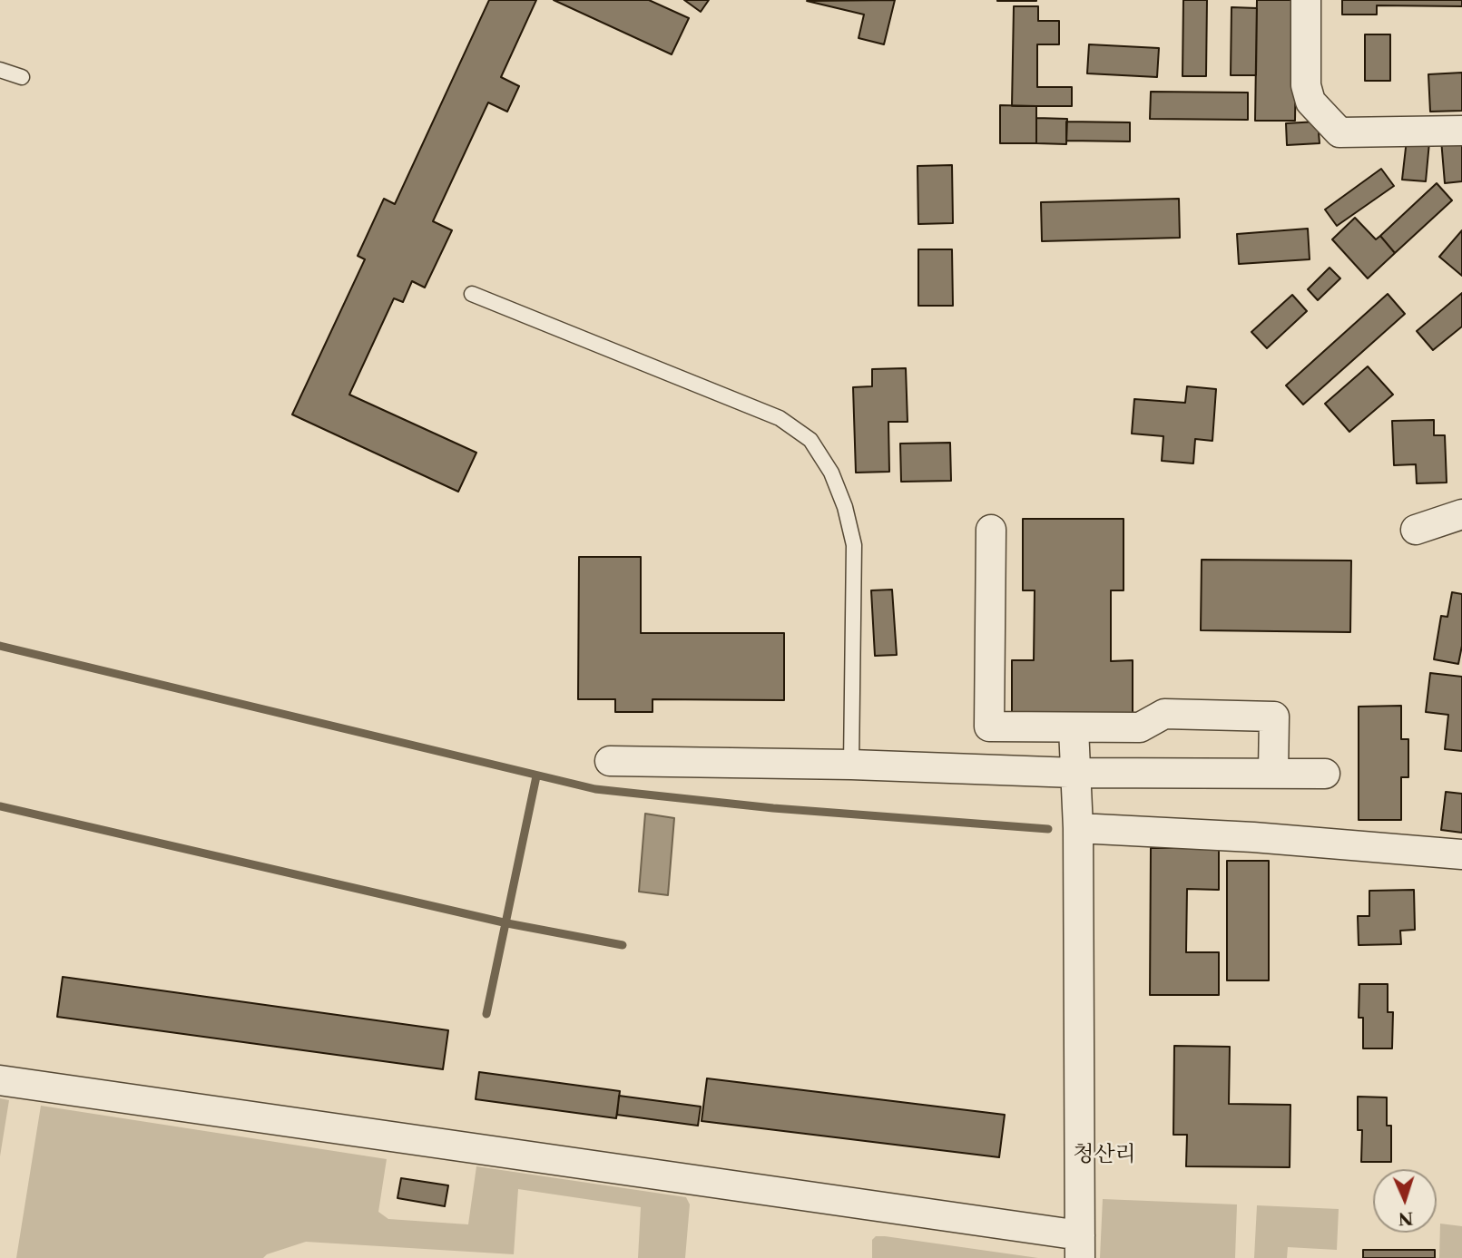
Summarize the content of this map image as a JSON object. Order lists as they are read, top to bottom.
{
  "districts": ["청산리"],
  "north": "bottom"
}
